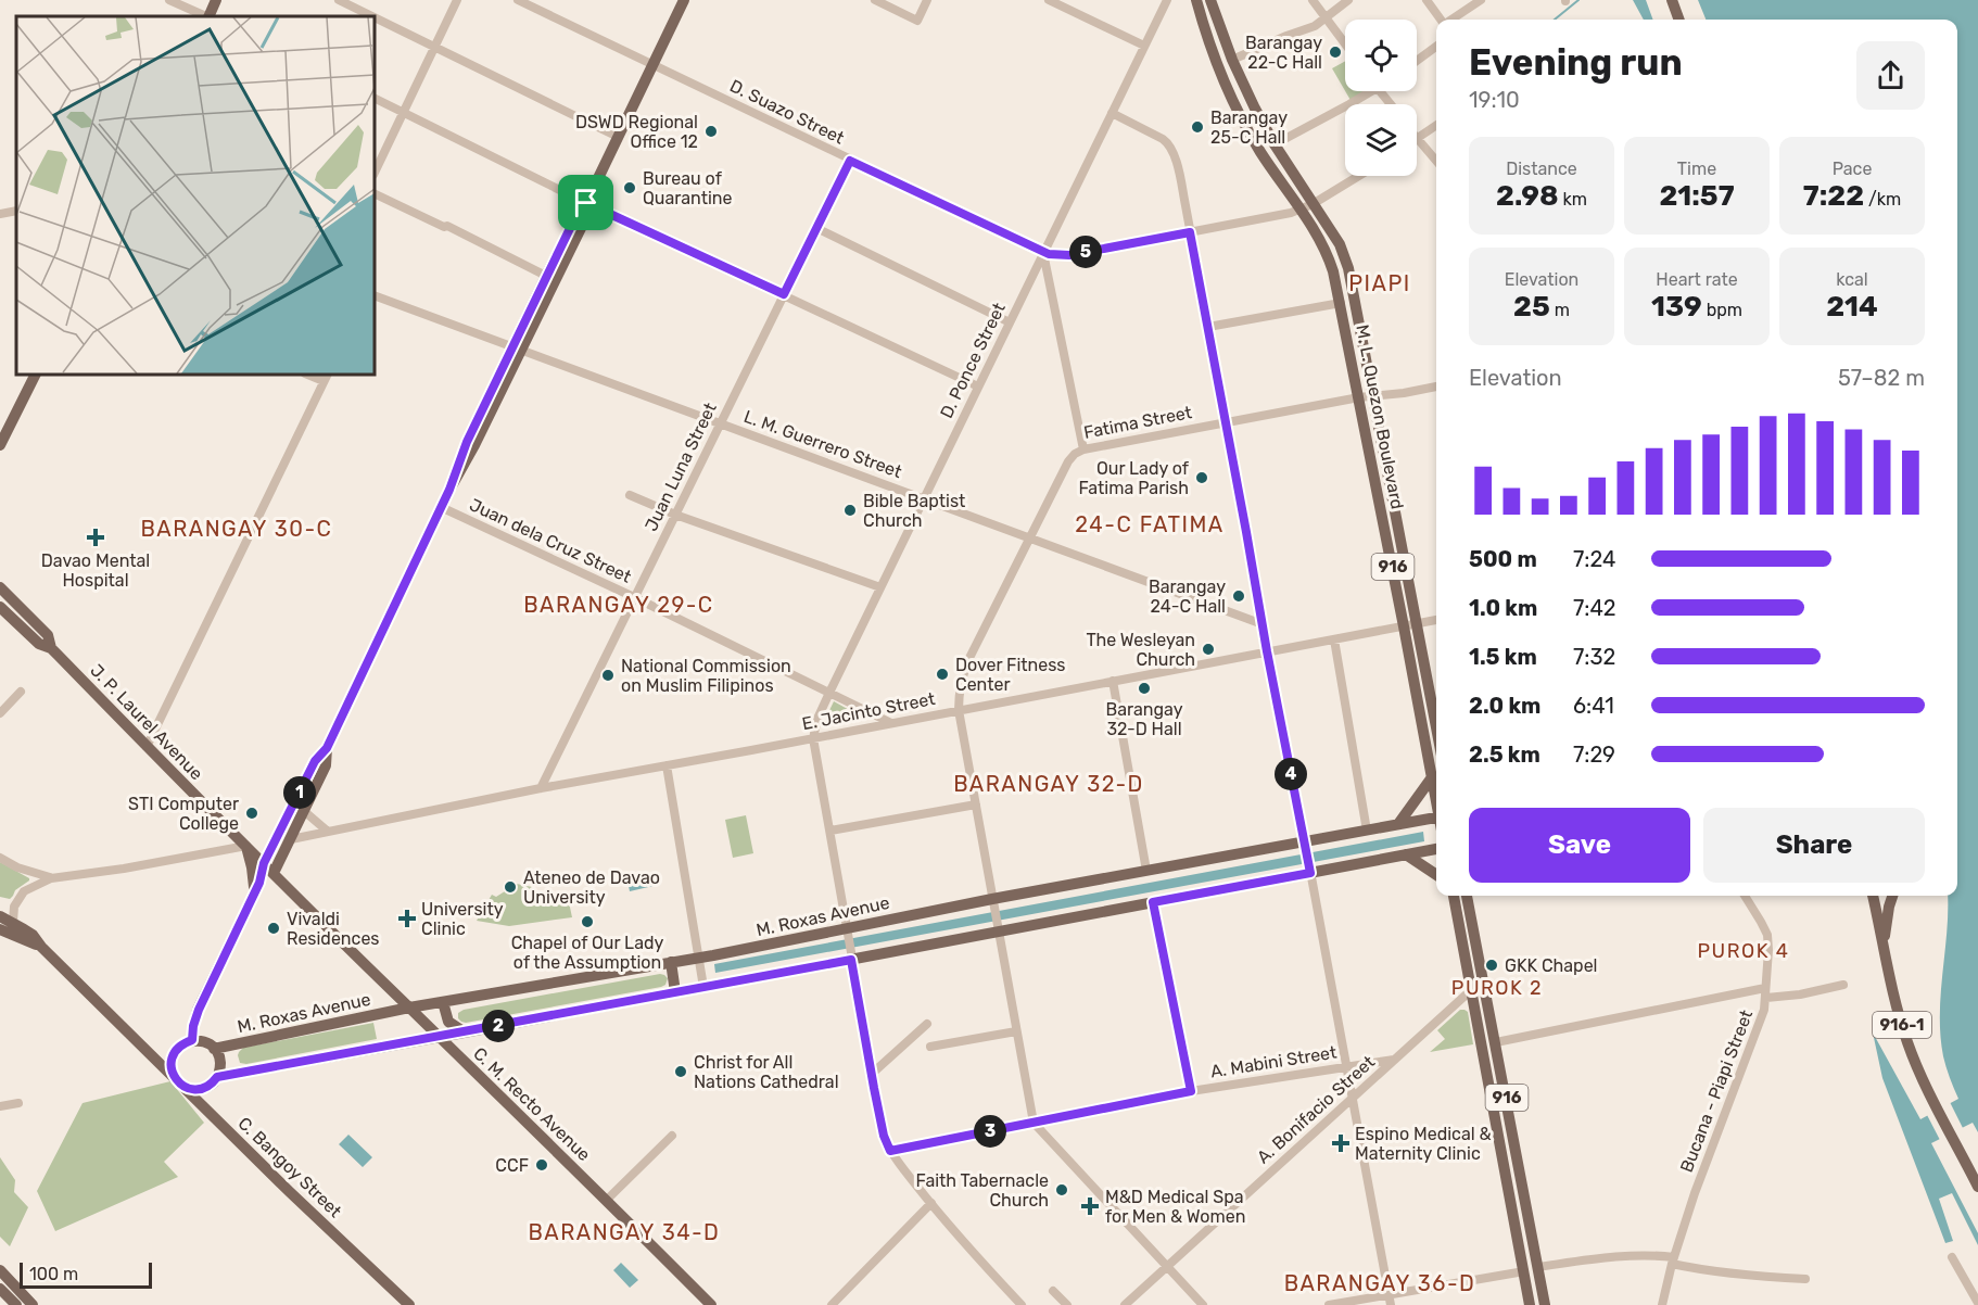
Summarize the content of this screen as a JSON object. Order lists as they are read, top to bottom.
{
  "streets": {
    "main road": [
      "M. L. Quezon Boulevard",
      "916",
      "J. P. Laurel Avenue",
      "M. Roxas Avenue",
      "916-1",
      "C. M. Recto Avenue",
      "C. Bangoy Street"
    ],
    "street": [
      "D. Suazo Street",
      "D. Ponce Street",
      "Fatima Street",
      "L. M. Guerrero Street",
      "Juan Luna Street",
      "Juan dela Cruz Street",
      "E. Jacinto Street",
      "A. Mabini Street",
      "Bucana - Piapi Street",
      "A. Bonifacio Street"
    ]
  },
  "crossings": [
    ["D. Suazo Street", "D. Ponce Street"],
    ["D. Suazo Street", "Juan Luna Street"],
    ["D. Ponce Street", "L. M. Guerrero Street"],
    ["D. Ponce Street", "Juan dela Cruz Street"],
    ["D. Ponce Street", "E. Jacinto Street"],
    ["M. L. Quezon Boulevard", "Fatima Street"],
    ["M. L. Quezon Boulevard", "E. Jacinto Street"],
    ["Fatima Street", "L. M. Guerrero Street"],
    ["Fatima Street", "E. Jacinto Street"],
    ["Fatima Street", "M. Roxas Avenue"],
    ["Fatima Street", "A. Mabini Street"],
    ["L. M. Guerrero Street", "Juan Luna Street"],
    ["Juan Luna Street", "Juan dela Cruz Street"],
    ["Juan Luna Street", "E. Jacinto Street"],
    ["Juan dela Cruz Street", "E. Jacinto Street"],
    ["916", "A. Bonifacio Street"],
    ["J. P. Laurel Avenue", "C. M. Recto Avenue"],
    ["M. Roxas Avenue", "C. M. Recto Avenue"],
    ["M. Roxas Avenue", "C. Bangoy Street"],
    ["A. Mabini Street", "A. Bonifacio Street"]
  ],
  "districts": [
    "PIAPI",
    "24-C FATIMA",
    "BARANGAY 30-C",
    "BARANGAY 29-C",
    "BARANGAY 32-D",
    "PUROK 4",
    "PUROK 2",
    "BARANGAY 34-D",
    "BARANGAY 36-D"
  ],
  "places": {
    "other": [
      "Barangay 22-C Hall",
      "Barangay 25-C Hall",
      "DSWD Regional Office 12",
      "Bureau of Quarantine",
      "Our Lady of Fatima Parish",
      "Bible Baptist Church",
      "Barangay 24-C Hall",
      "The Wesleyan Church",
      "Dover Fitness Center",
      "National Commission on Muslim Filipinos",
      "Barangay 32-D Hall",
      "STI Computer College",
      "Ateneo de Davao University",
      "Chapel of Our Lady of the Assumption",
      "Vivaldi Residences",
      "GKK Chapel",
      "Christ for All Nations Cathedral",
      "CCF",
      "Faith Tabernacle Church"
    ],
    "health": [
      "Davao Mental Hospital",
      "University Clinic",
      "Espino Medical & Maternity Clinic",
      "M&D Medical Spa for Men & Women"
    ]
  },
  "scale_bar": "100 m",
  "page": {
    "heading": ["Evening run", "19:10"],
    "stats": [
      ["Distance", "2.98 km"],
      ["Time", "21:57"],
      ["Pace", "7:22 /km"],
      ["Elevation", "25 m"],
      ["Heart rate", "139 bpm"],
      ["kcal", "214"]
    ],
    "pins": [
      "5",
      "4",
      "1",
      "2",
      "3"
    ],
    "chart": ["Elevation", "57–82 m"],
    "list": [
      {
        "name": "500 m",
        "note": "7:24"
      },
      {
        "name": "1.0 km",
        "note": "7:42"
      },
      {
        "name": "1.5 km",
        "note": "7:32"
      },
      {
        "name": "2.0 km",
        "note": "6:41"
      },
      {
        "name": "2.5 km",
        "note": "7:29"
      }
    ],
    "buttons": ["Save", "Share"],
    "scale": "100 m"
  }
}
